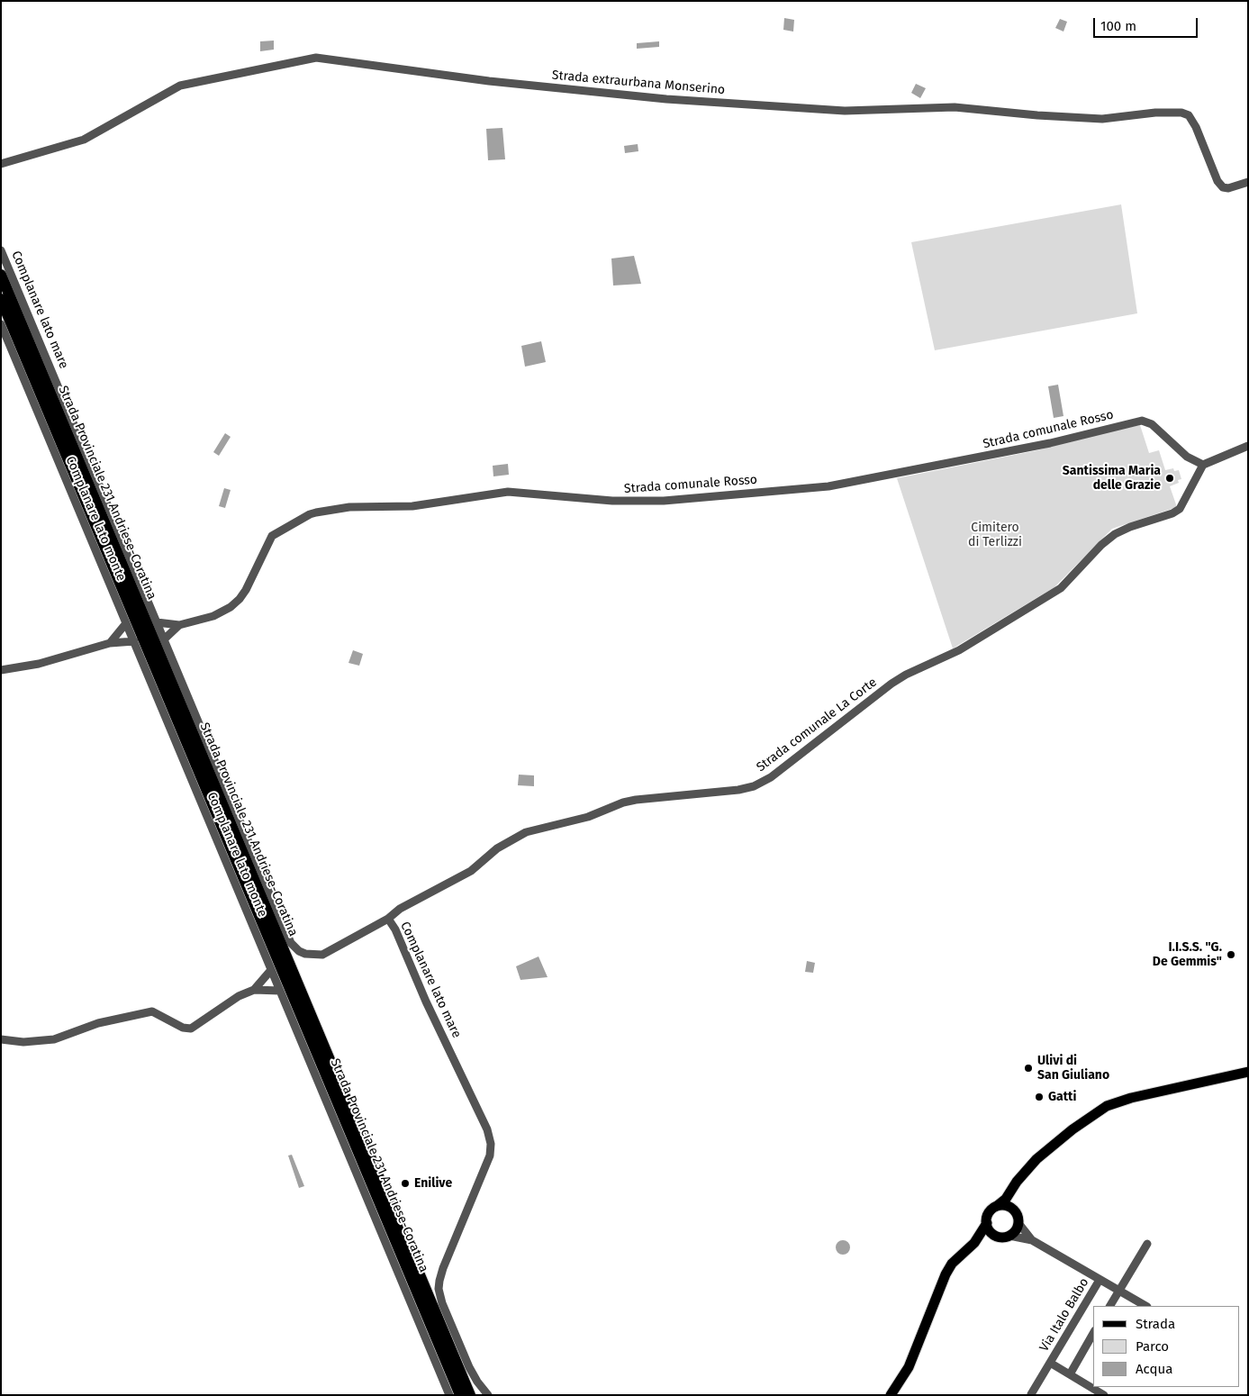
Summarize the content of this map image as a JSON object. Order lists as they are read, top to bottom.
{
  "streets": {
    "highway": ["Strada Provinciale 231 Andriese-Coratina"],
    "street": [
      "Strada extraurbana Monserino",
      "Complanare lato mare",
      "Strada comunale Rosso",
      "Complanare lato monte",
      "Strada comunale La Corte",
      "Via Italo Balbo"
    ]
  },
  "crossings": [
    ["Complanare lato mare", "Strada comunale Rosso"],
    ["Complanare lato mare", "Strada comunale La Corte"],
    ["Strada comunale Rosso", "Strada comunale La Corte"]
  ],
  "parks": ["Cimitero di Terlizzi"],
  "places": [
    "Santissima Maria delle Grazie",
    "I.I.S.S. \"G. De Gemmis\"",
    "Ulivi di San Giuliano",
    "Gatti",
    "Enilive"
  ],
  "legend": ["Strada", "Parco", "Acqua"],
  "scale_bar": "100 m"
}
